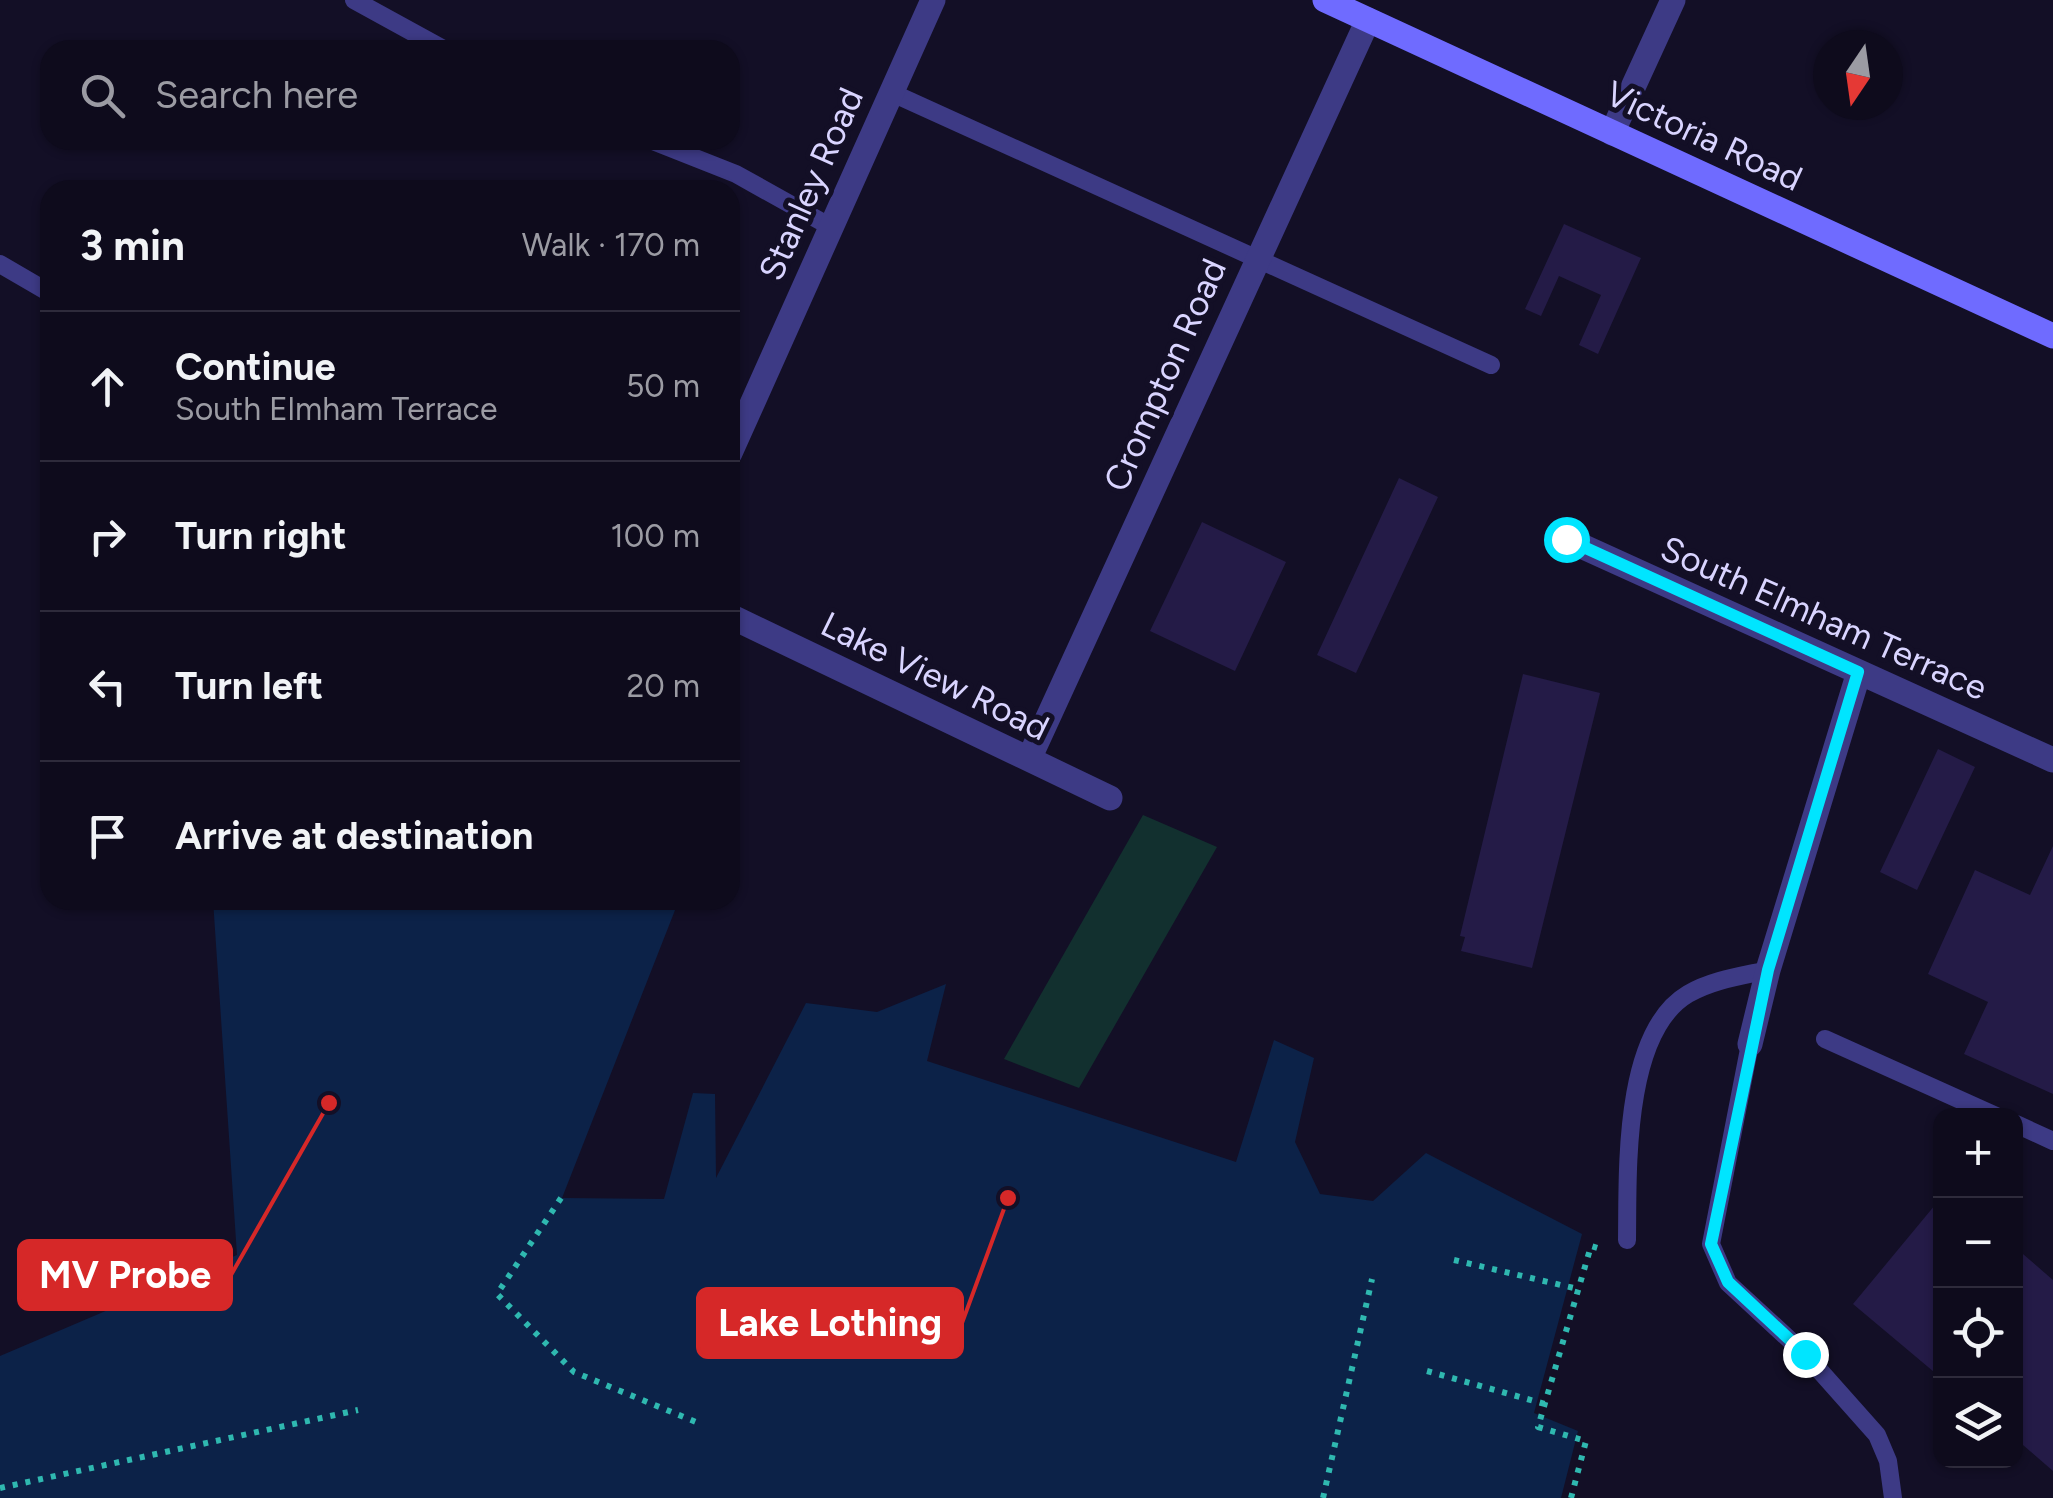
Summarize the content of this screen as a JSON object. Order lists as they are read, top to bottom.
{
  "streets": {
    "main road": ["Victoria Road"],
    "street": [
      "Stanley Road",
      "Crompton Road",
      "South Elmham Terrace",
      "Lake View Road"
    ]
  },
  "crossings": [
    ["Victoria Road", "Crompton Road"],
    ["Crompton Road", "Lake View Road"]
  ],
  "places": ["MV Probe", "Lake Lothing"],
  "north": "bottom",
  "page": {
    "search": "Search here",
    "heading": ["3 min", "Walk · 170 m"],
    "list": [
      ["Continue", "South Elmham Terrace", "50 m"],
      ["Turn right", "100 m"],
      ["Turn left", "20 m"],
      "Arrive at destination"
    ],
    "map_buttons": ["+", "−"]
  }
}
